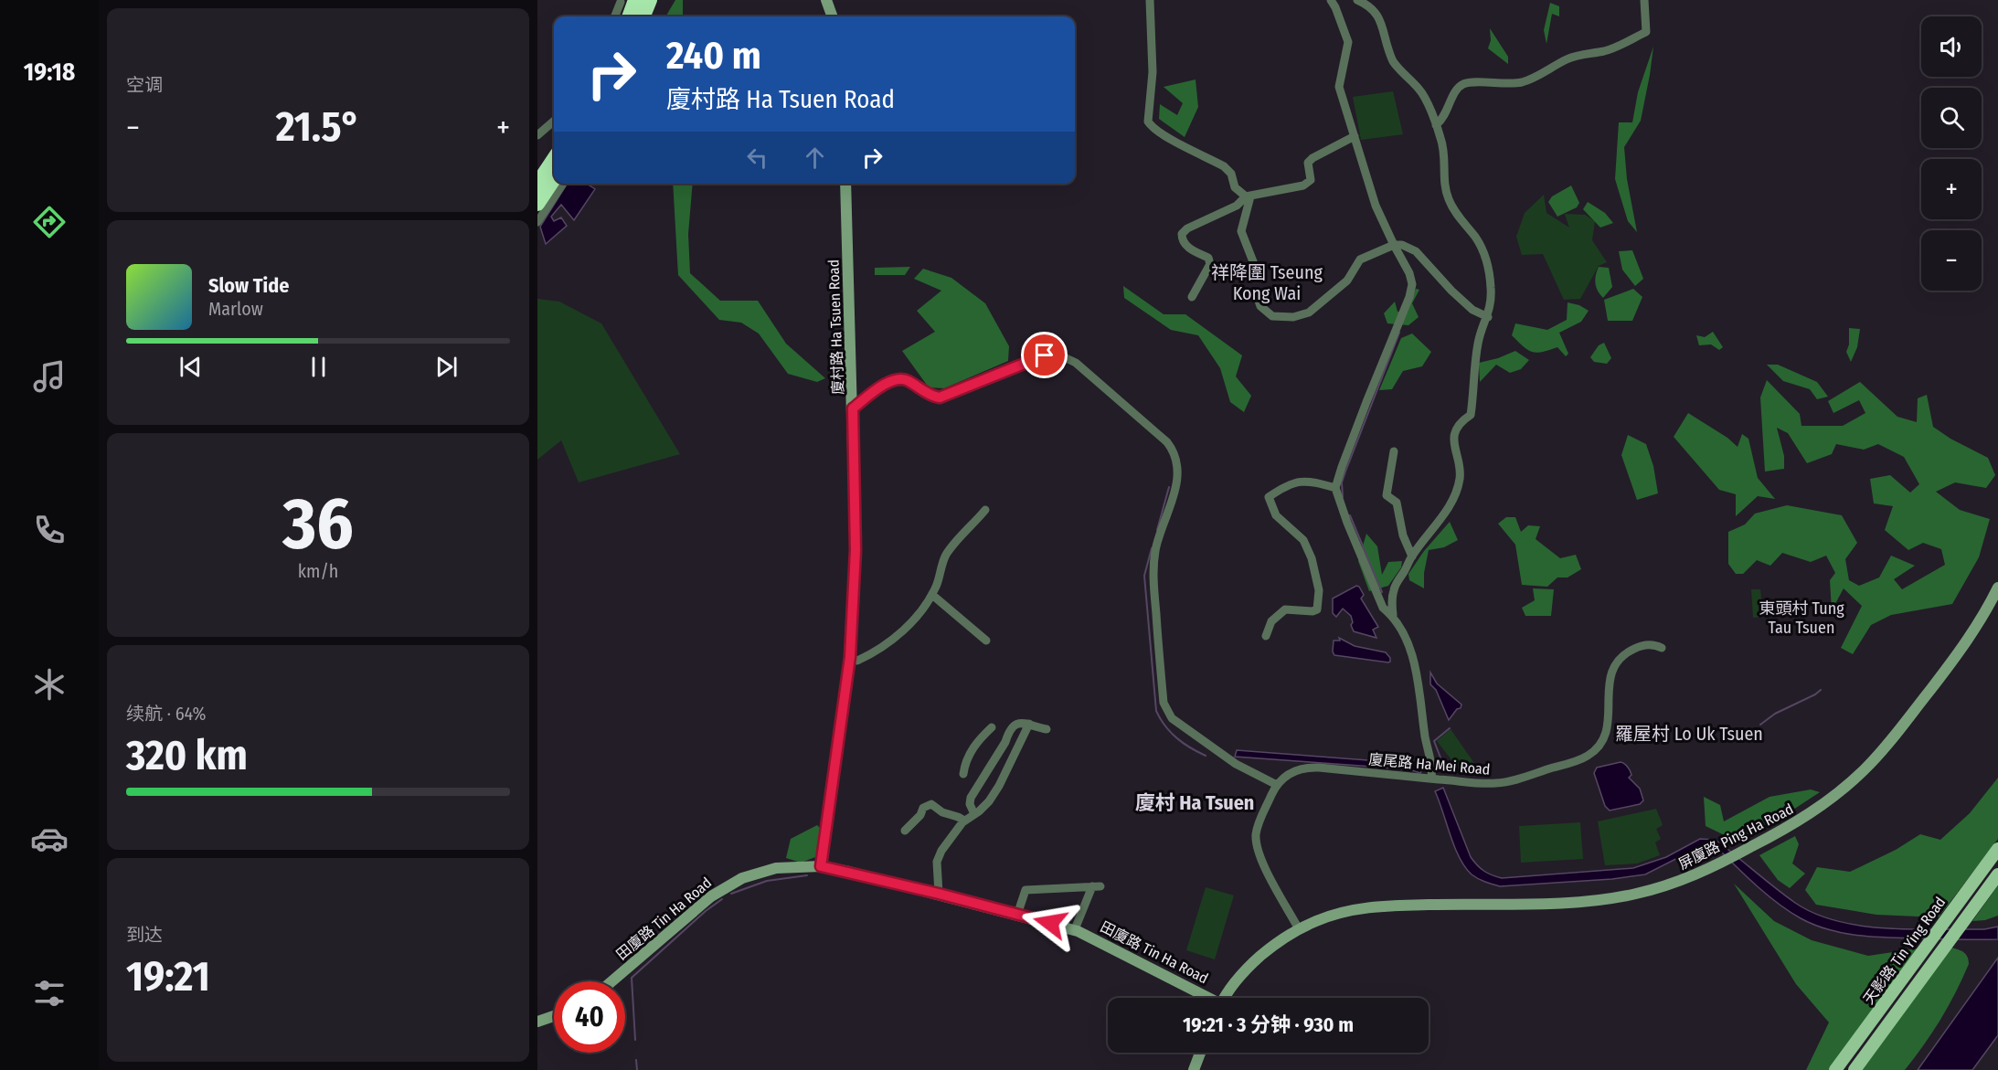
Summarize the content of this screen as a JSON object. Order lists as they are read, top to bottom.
{
  "streets": {
    "main road": ["天影路 Tin Ying Road"],
    "street": [
      "廈村路 Ha Tsuen Road",
      "廈尾路 Ha Mei Road",
      "屏廈路 Ping Ha Road",
      "田廈路 Tin Ha Road"
    ]
  },
  "crossings": [
    ["廈村路 Ha Tsuen Road", "田廈路 Tin Ha Road"]
  ],
  "districts": [
    "祥降圍 Tseung Kong Wai",
    "東頭村 Tung Tau Tsuen",
    "羅屋村 Lo Uk Tsuen",
    "廈村 Ha Tsuen"
  ],
  "page": {
    "tabs": "19:18",
    "tile": [
      "空调",
      ["36", "km/h"],
      ["续航 · 64%", "320 km"],
      ["到达", "19:21"]
    ],
    "map_buttons": ["+", "−"],
    "turn": ["240 m", "廈村路 Ha Tsuen Road"],
    "heat": ["−", "21.5°", "+"],
    "song": ["Slow Tide", "Marlow"],
    "limit": "40",
    "trip": "19:21 · 3 分钟 · 930 m"
  }
}
